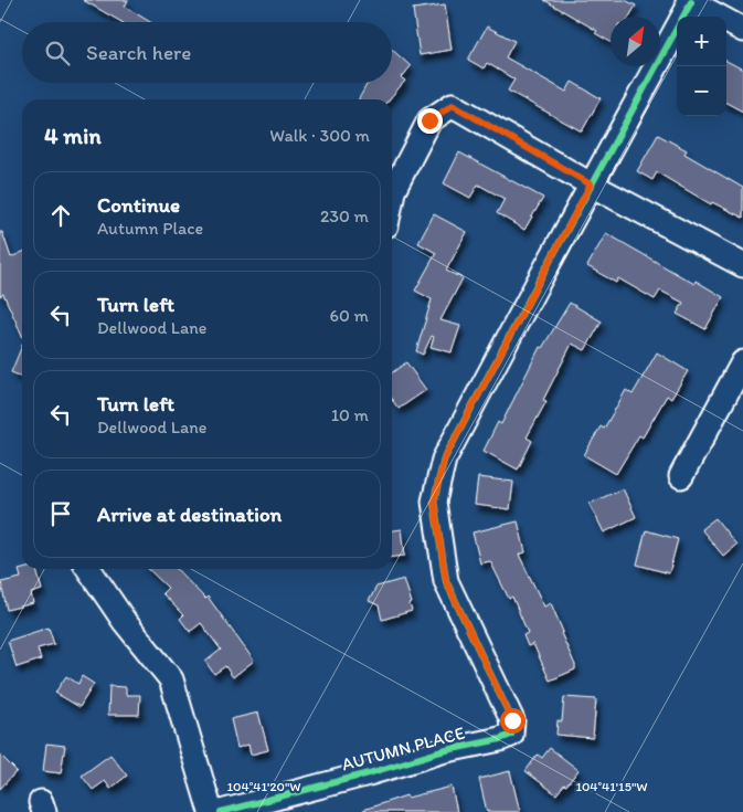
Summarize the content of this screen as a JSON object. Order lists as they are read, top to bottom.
{
  "streets": {
    "street": ["AUTUMN PLACE"]
  },
  "north": "top right",
  "page": {
    "map_buttons": ["+", "−"],
    "search": "Search here",
    "heading": ["4 min", "Walk · 300 m"],
    "list": [
      ["Continue", "Autumn Place", "230 m"],
      ["Turn left", "Dellwood Lane", "60 m"],
      ["Turn left", "Dellwood Lane", "10 m"],
      "Arrive at destination"
    ]
  },
  "coordinates": ["104°41'20\"W", "104°41'15\"W"]
}
